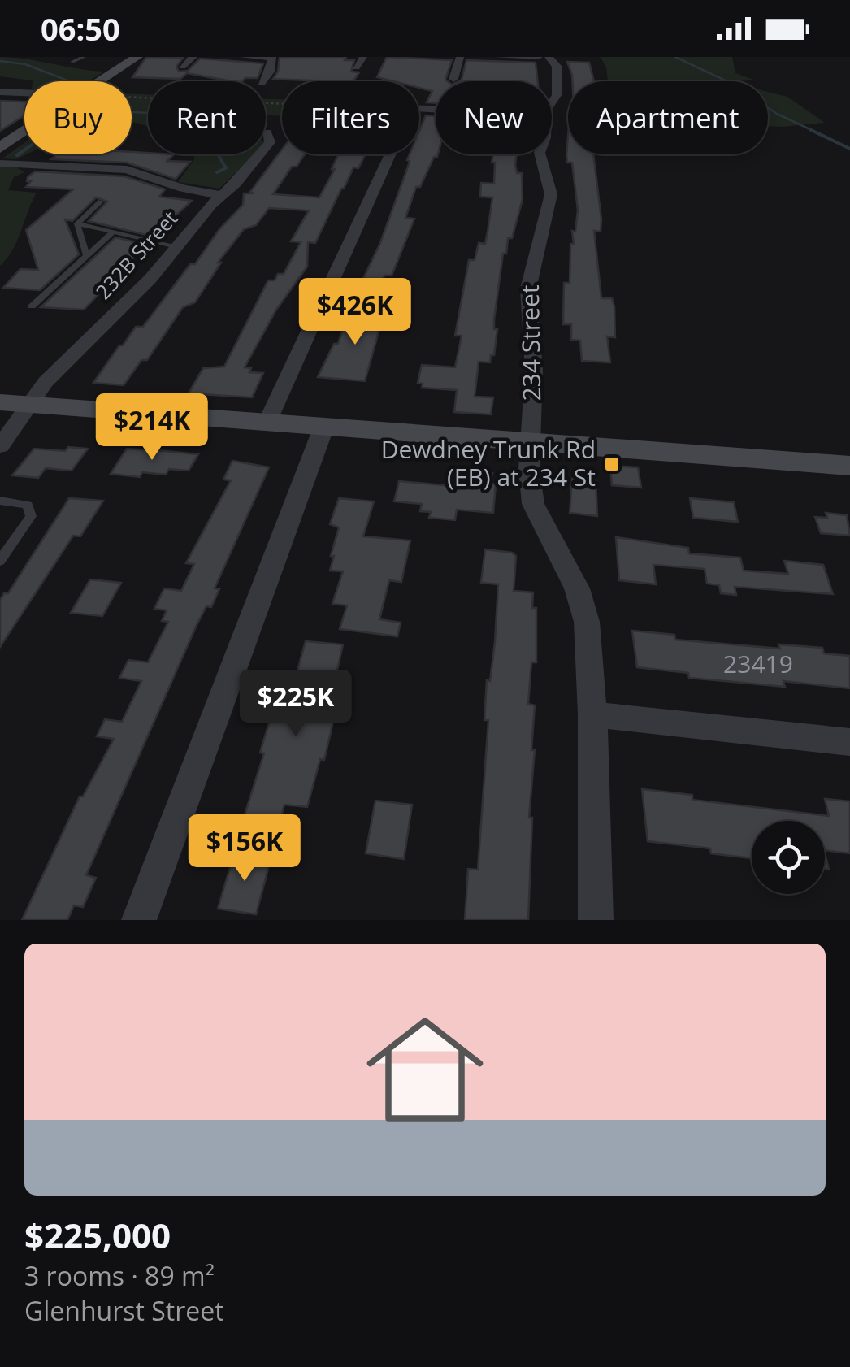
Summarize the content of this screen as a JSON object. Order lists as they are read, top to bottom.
{
  "streets": {
    "street": ["232B Street", "234 Street"]
  },
  "places": {
    "transit": ["Dewdney Trunk Rd (EB) at 234 St"]
  },
  "house_numbers": ["23419"],
  "page": {
    "status": "06:50",
    "chip": [
      "Buy",
      "Rent",
      "Filters",
      "New",
      "Apartment"
    ],
    "price": [
      "$426K",
      "$214K",
      "$225K",
      "$156K"
    ],
    "list": [
      {
        "name": "$225,000",
        "note": "3 rooms · 89 m² · Glenhurst Street"
      }
    ]
  }
}
